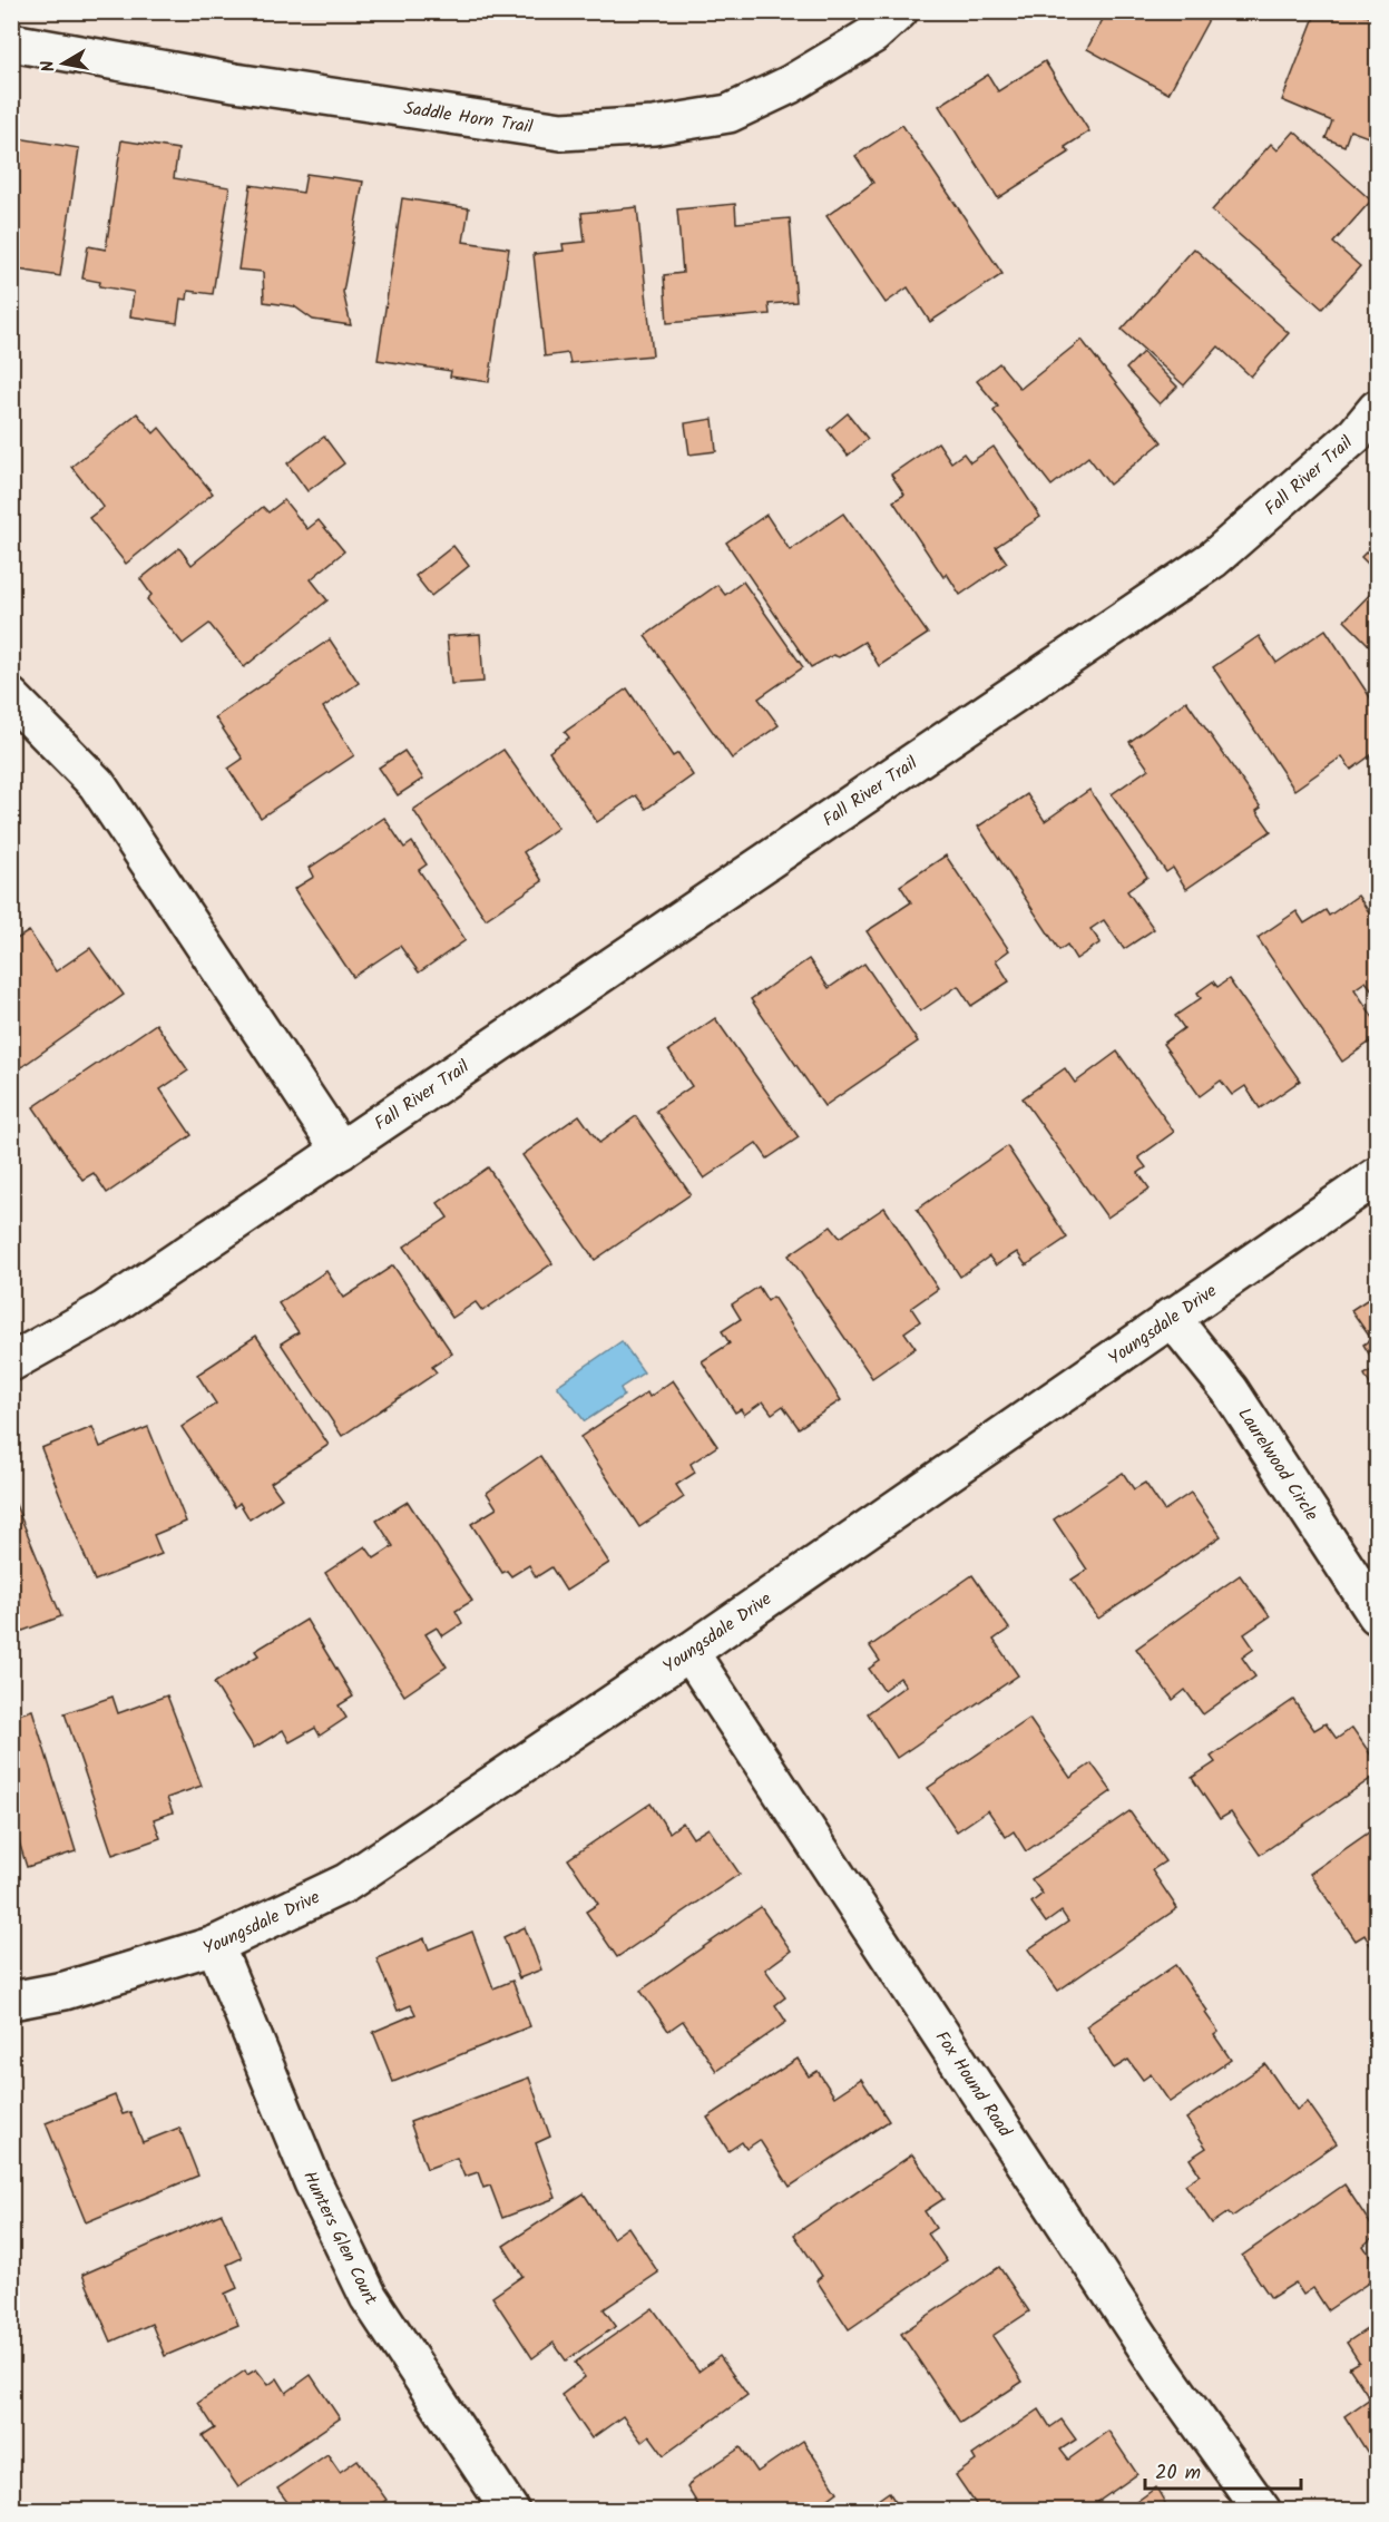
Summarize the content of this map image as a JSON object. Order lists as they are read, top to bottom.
{
  "streets": {
    "street": [
      "Saddle Horn Trail",
      "Fall River Trail",
      "Youngsdale Drive",
      "Laurelwood Circle",
      "Fox Hound Road",
      "Hunters Glen Court"
    ]
  },
  "crossings": [
    ["Youngsdale Drive", "Laurelwood Circle"],
    ["Youngsdale Drive", "Fox Hound Road"],
    ["Youngsdale Drive", "Hunters Glen Court"]
  ],
  "scale_bar": "20 m",
  "north": "left"
}
